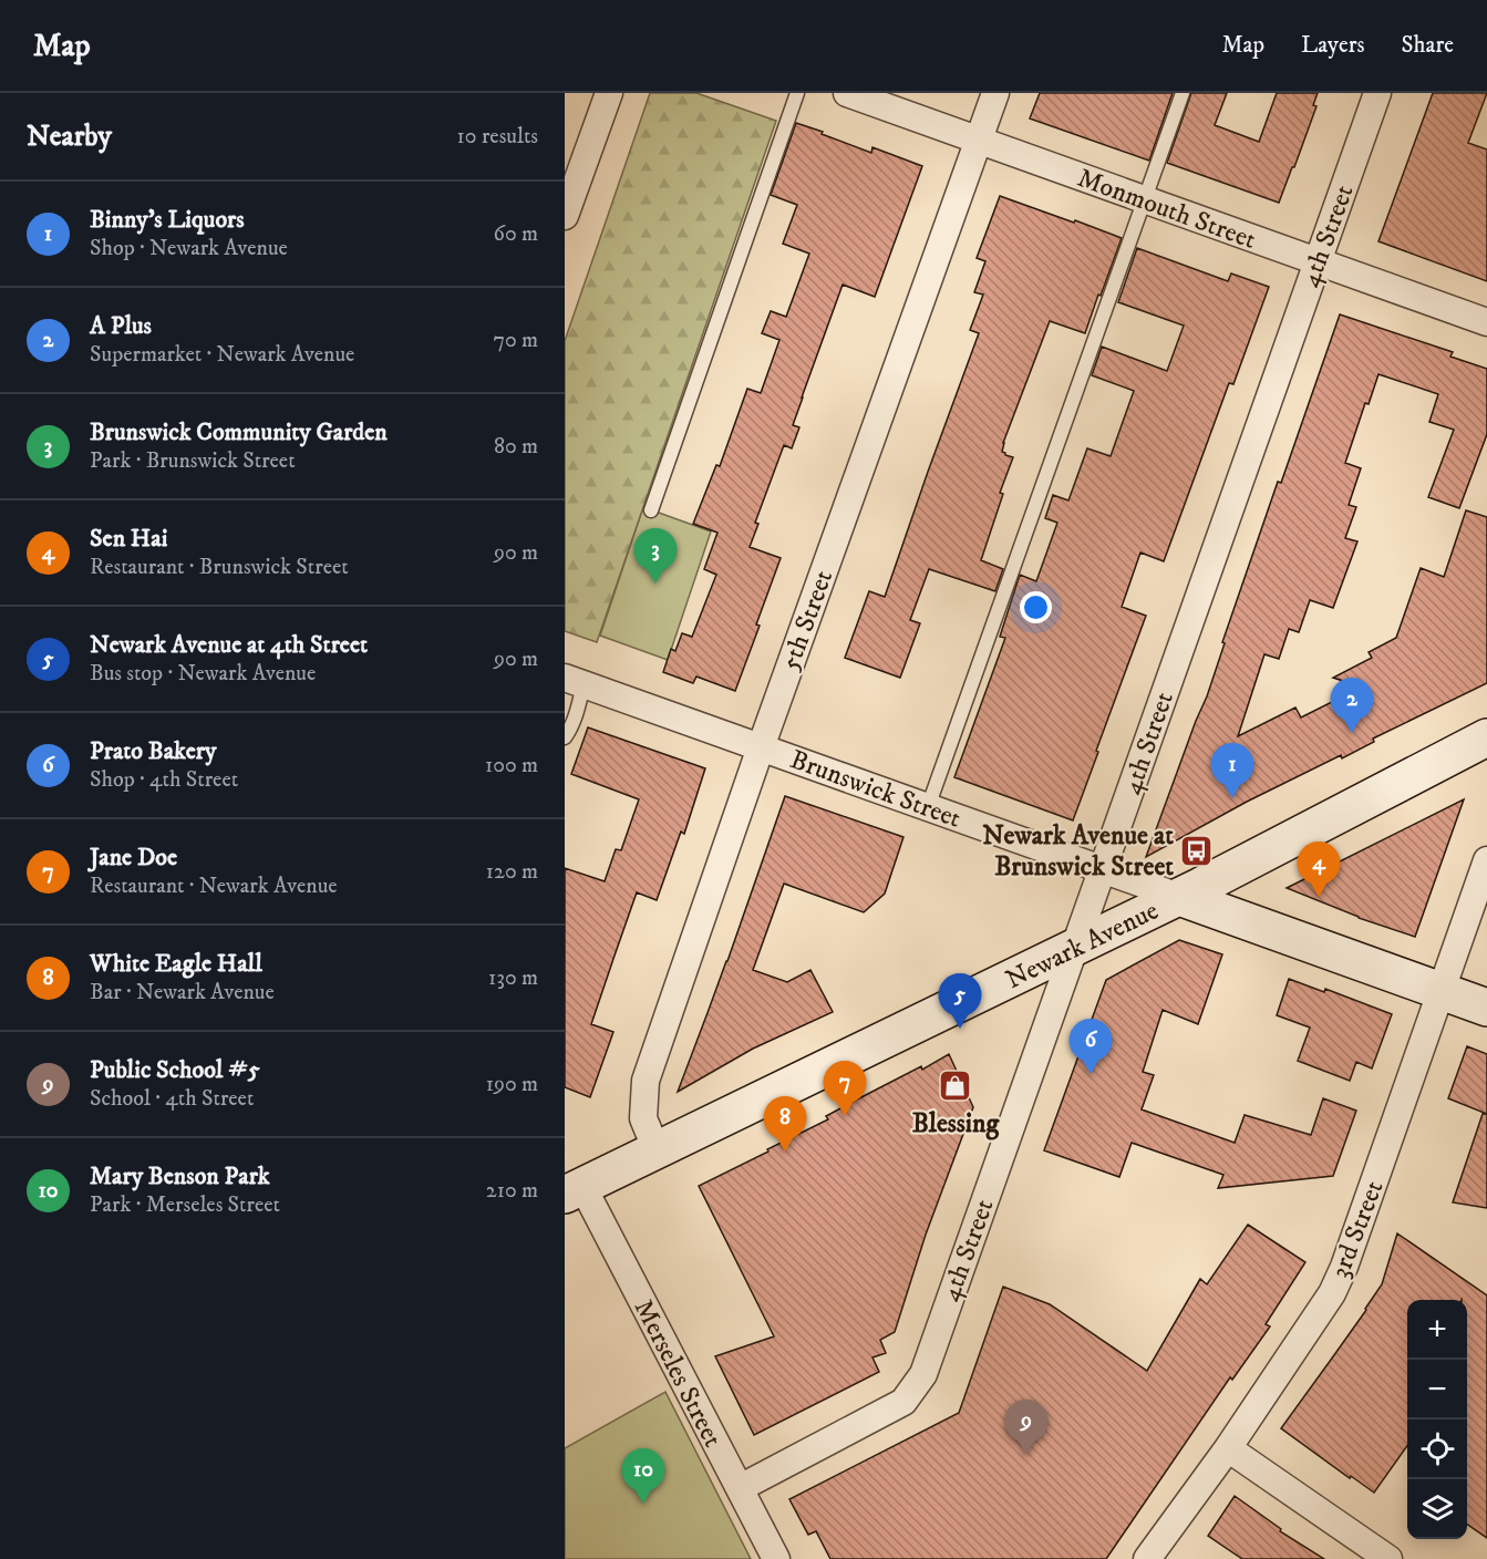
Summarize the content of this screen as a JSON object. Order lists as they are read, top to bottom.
{
  "streets": {
    "main road": ["Brunswick Street", "Newark Avenue"],
    "street": [
      "Monmouth Street",
      "4th Street",
      "5th Street",
      "3rd Street",
      "Merseles Street"
    ]
  },
  "crossings": [
    ["Monmouth Street", "4th Street"],
    ["Monmouth Street", "5th Street"],
    ["4th Street", "Brunswick Street"],
    ["4th Street", "Newark Avenue"],
    ["4th Street", "Merseles Street"],
    ["5th Street", "Brunswick Street"],
    ["5th Street", "Newark Avenue"],
    ["Brunswick Street", "Newark Avenue"],
    ["Brunswick Street", "3rd Street"],
    ["Newark Avenue", "Merseles Street"]
  ],
  "places": {
    "bus stop": ["Newark Avenue at Brunswick Street"],
    "shop": ["Blessing"]
  },
  "page": {
    "header": "Map",
    "nav": ["Map", "Layers", "Share"],
    "heading": ["Nearby", "10 results"],
    "list": [
      {
        "mark": "1",
        "name": "Binny’s Liquors",
        "note": "Shop · Newark Avenue",
        "value": "60 m"
      },
      {
        "mark": "2",
        "name": "A Plus",
        "note": "Supermarket · Newark Avenue",
        "value": "70 m"
      },
      {
        "mark": "3",
        "name": "Brunswick Community Garden",
        "note": "Park · Brunswick Street",
        "value": "80 m"
      },
      {
        "mark": "4",
        "name": "Sen Hai",
        "note": "Restaurant · Brunswick Street",
        "value": "90 m"
      },
      {
        "mark": "5",
        "name": "Newark Avenue at 4th Street",
        "note": "Bus stop · Newark Avenue",
        "value": "90 m"
      },
      {
        "mark": "6",
        "name": "Prato Bakery",
        "note": "Shop · 4th Street",
        "value": "100 m"
      },
      {
        "mark": "7",
        "name": "Jane Doe",
        "note": "Restaurant · Newark Avenue",
        "value": "120 m"
      },
      {
        "mark": "8",
        "name": "White Eagle Hall",
        "note": "Bar · Newark Avenue",
        "value": "130 m"
      },
      {
        "mark": "9",
        "name": "Public School #5",
        "note": "School · 4th Street",
        "value": "190 m"
      },
      {
        "mark": "10",
        "name": "Mary Benson Park",
        "note": "Park · Merseles Street",
        "value": "210 m"
      }
    ],
    "pins": [
      "3",
      "2",
      "1",
      "4",
      "5",
      "6",
      "7",
      "8",
      "9",
      "10"
    ],
    "map_buttons": ["+", "−"]
  }
}
